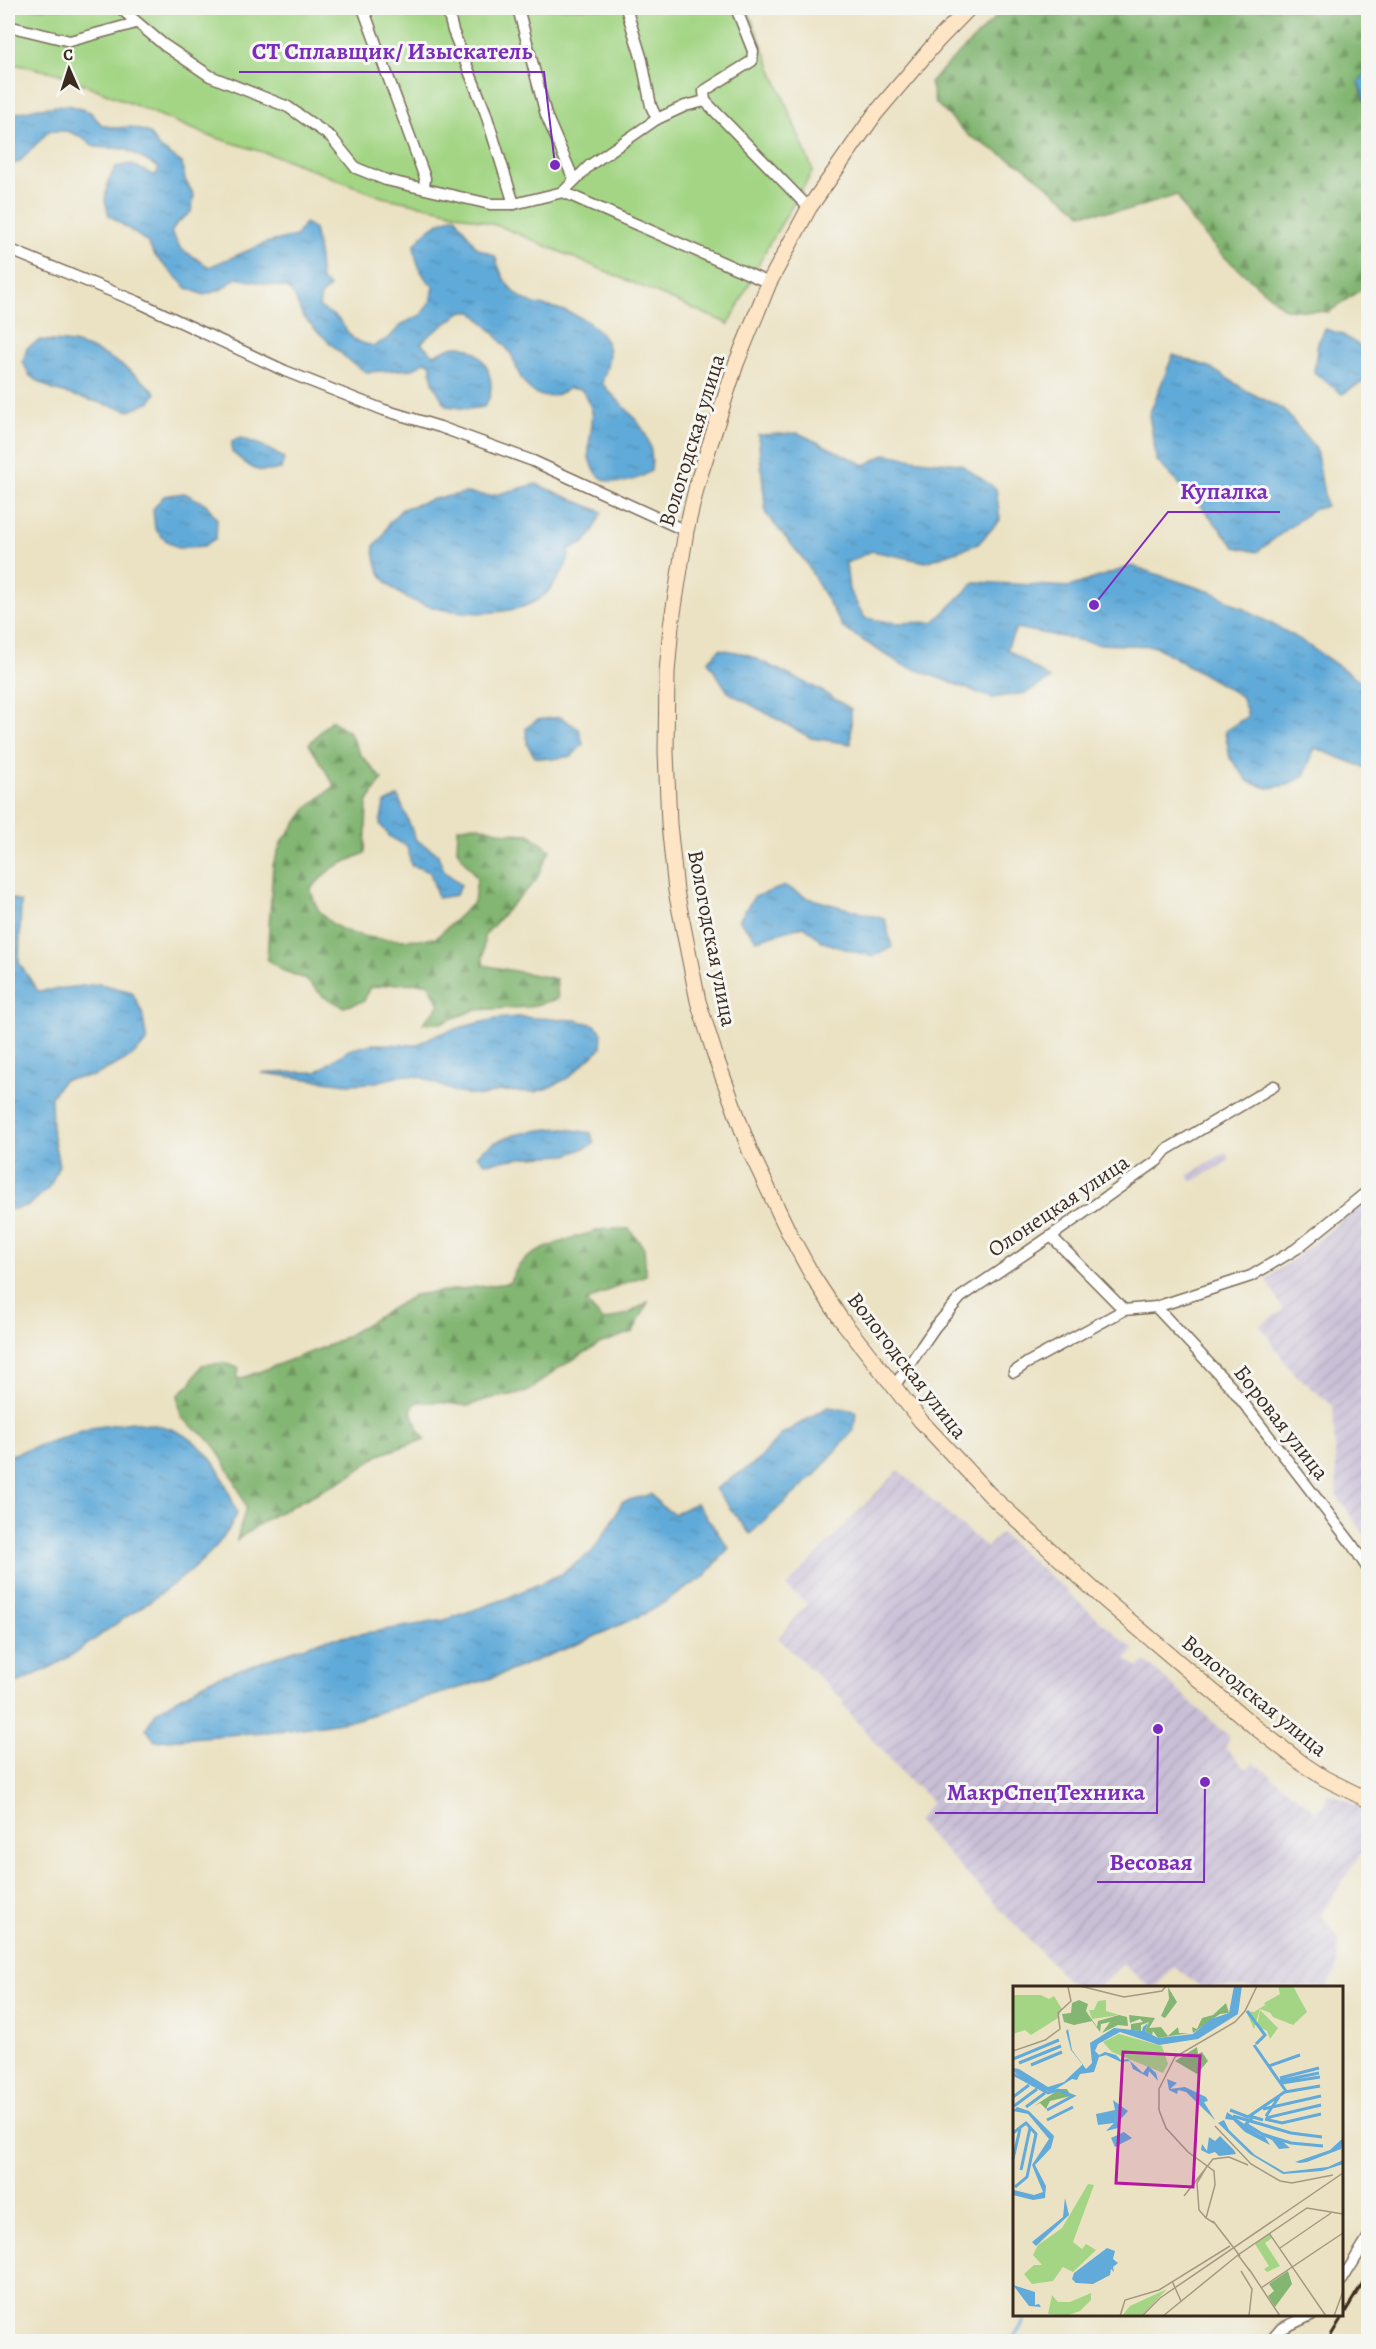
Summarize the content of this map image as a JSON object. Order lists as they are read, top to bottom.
{
  "streets": {
    "main road": ["Вологодская улица"],
    "street": ["Олонецкая улица", "Боровая улица"]
  },
  "crossings": [
    ["Вологодская улица", "Олонецкая улица"]
  ],
  "places": [
    "СТ Сплавщик/ Изыскатель",
    "Купалка",
    "МакрСпецТехника",
    "Весовая"
  ],
  "north": "top"
}
